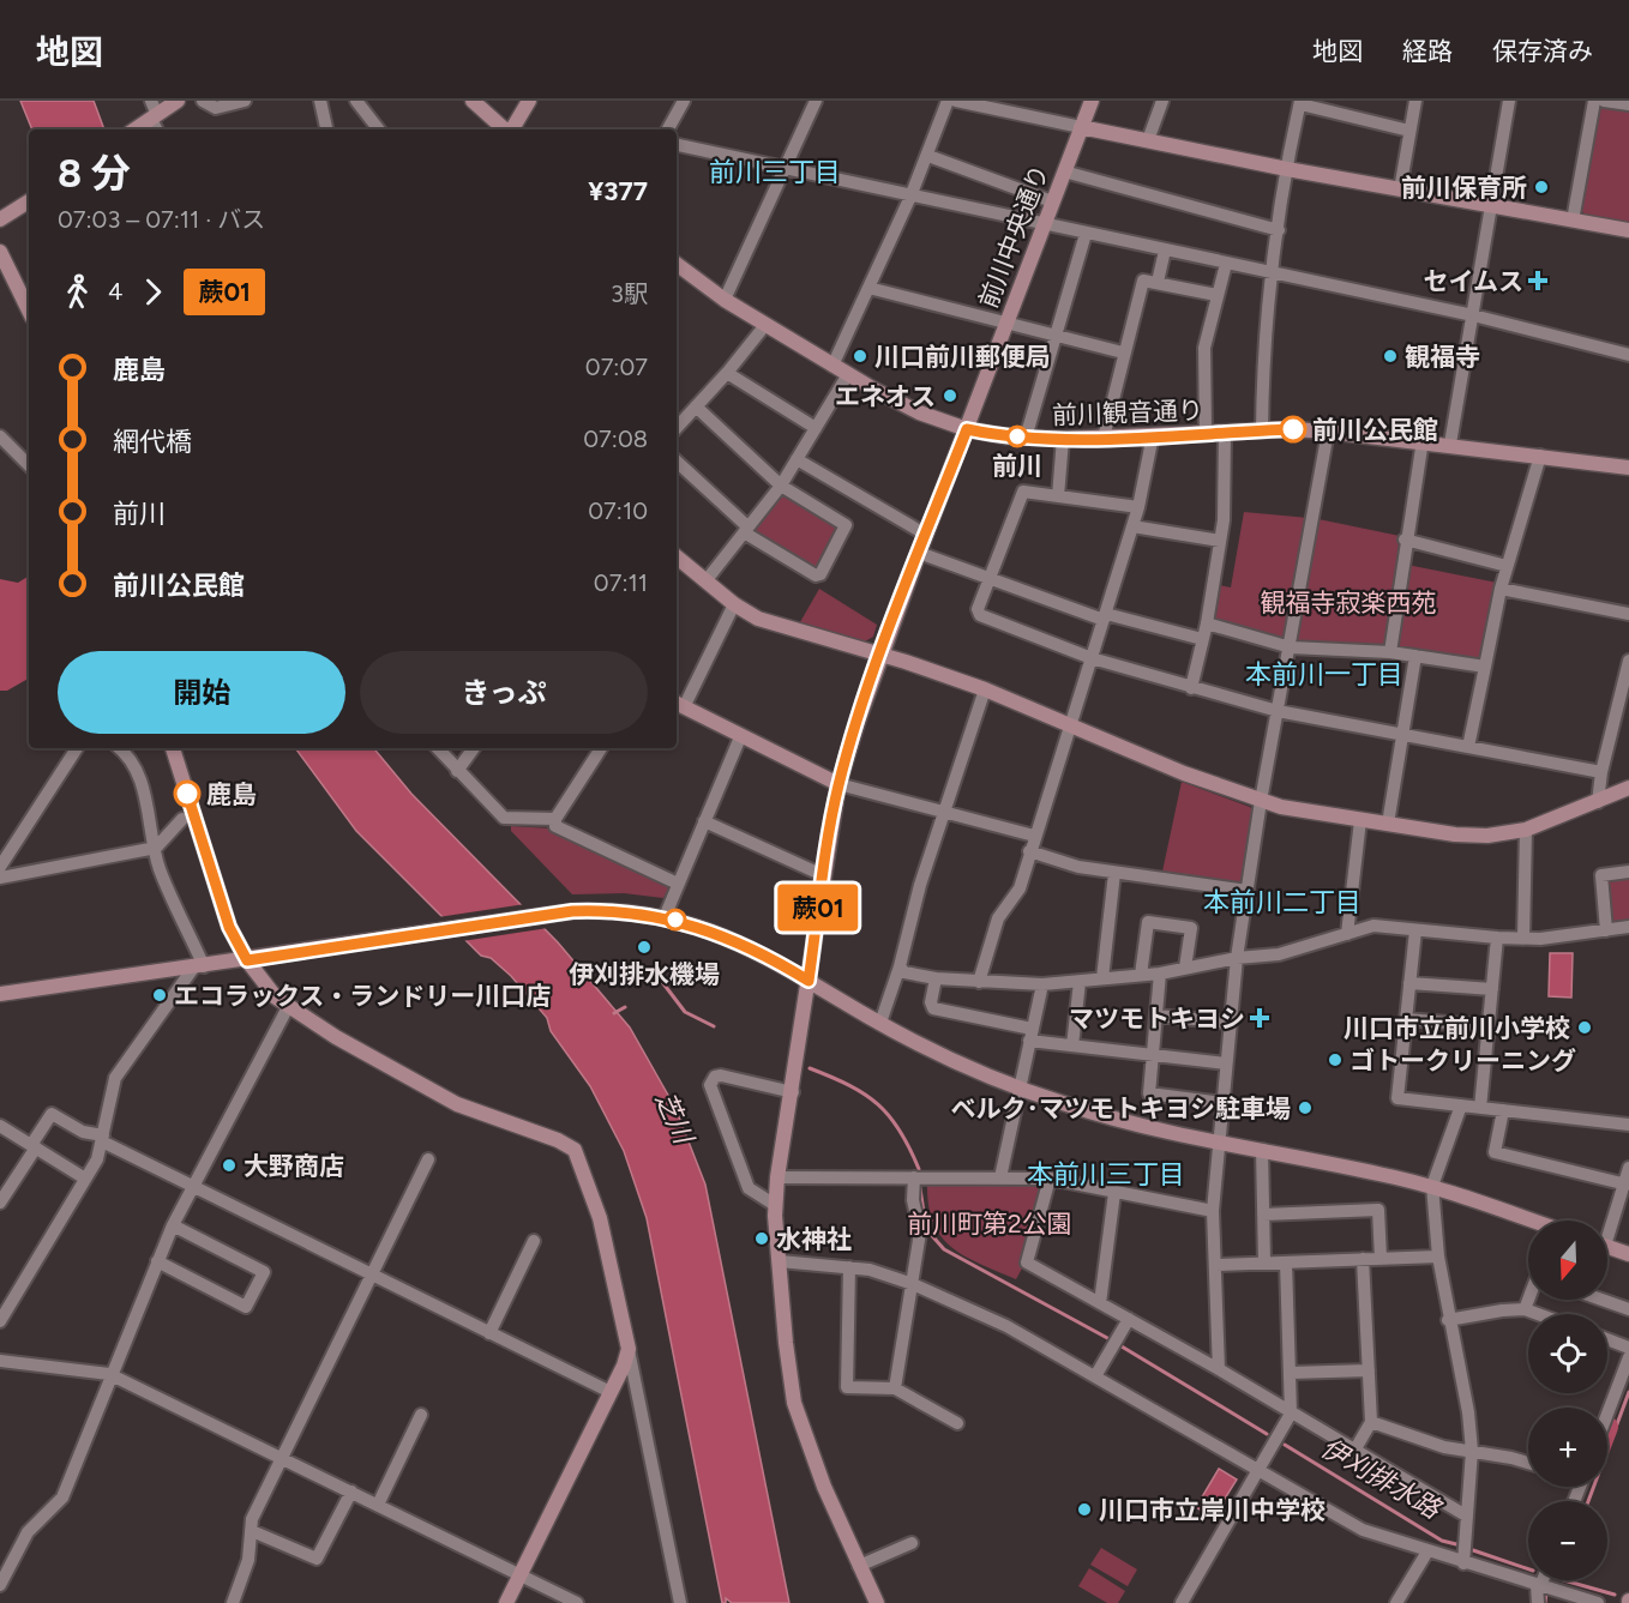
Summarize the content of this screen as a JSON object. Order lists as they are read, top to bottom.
{
  "streets": {
    "street": ["前川中央通り", "前川観音通り"]
  },
  "crossings": [
    ["前川中央通り", "前川観音通り"]
  ],
  "districts": [
    "前川三丁目",
    "本前川一丁目",
    "本前川二丁目",
    "本前川三丁目"
  ],
  "water": ["芝川", "伊刈排水路"],
  "parks": ["観福寺寂楽西苑", "前川町第2公園"],
  "places": {
    "other": [
      "前川保育所",
      "川口前川郵便局",
      "観福寺",
      "エネオス",
      "前川公民館",
      "前川",
      "鹿島",
      "伊刈排水機場",
      "エコラックス・ランドリー川口店",
      "川口市立前川小学校",
      "ゴトークリーニング",
      "ベルク･マツモトキヨシ駐車場",
      "大野商店",
      "水神社",
      "川口市立岸川中学校"
    ],
    "health": ["セイムス", "マツモトキヨシ"]
  },
  "lines": ["bus line 蕨01"],
  "north": "bottom",
  "page": {
    "header": "地図",
    "nav": ["地図", "経路", "保存済み"],
    "on_map": "蕨01",
    "heading": ["8 分", "07:03 – 07:11 · バス", "¥377"],
    "legs": ["4", "蕨01", "3駅"],
    "list": [
      {
        "name": "鹿島",
        "value": "07:07"
      },
      {
        "name": "網代橋",
        "value": "07:08"
      },
      {
        "name": "前川",
        "value": "07:10"
      },
      {
        "name": "前川公民館",
        "value": "07:11"
      }
    ],
    "buttons": ["開始", "きっぷ"],
    "map_buttons": ["+", "−"]
  }
}
